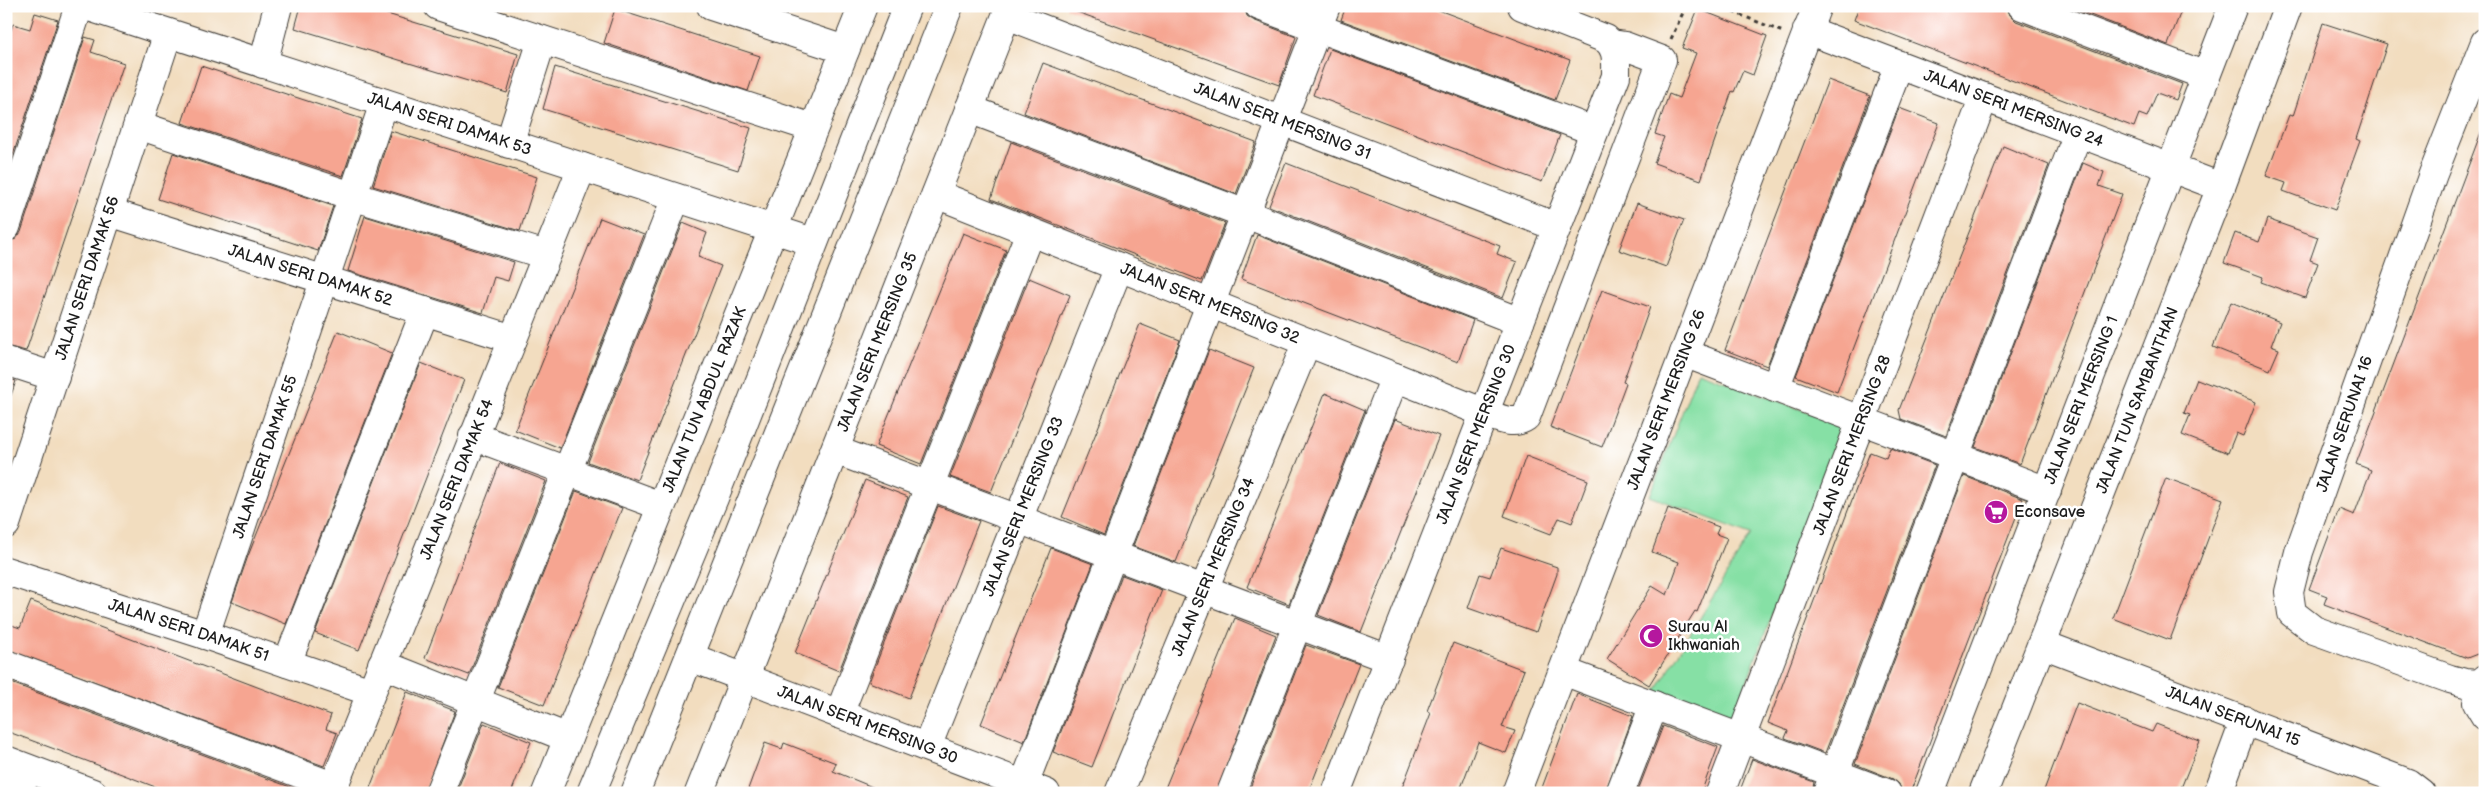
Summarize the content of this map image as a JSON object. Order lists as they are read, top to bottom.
{
  "streets": {
    "street": [
      "JALAN SERI MERSING 24",
      "JALAN SERI MERSING 31",
      "JALAN SERI DAMAK 53",
      "JALAN SERI DAMAK 52",
      "JALAN SERI DAMAK 56",
      "JALAN SERI MERSING 32",
      "JALAN SERI MERSING 35",
      "JALAN TUN ABDUL RAZAK",
      "JALAN SERI MERSING 26",
      "JALAN SERI MERSING 1",
      "JALAN TUN SAMBANTHAN",
      "JALAN SERUNAI 16",
      "JALAN SERI MERSING 30",
      "JALAN SERI MERSING 28",
      "JALAN SERI DAMAK 55",
      "JALAN SERI DAMAK 54",
      "JALAN SERI MERSING 33",
      "JALAN SERI MERSING 34",
      "JALAN SERI DAMAK 51",
      "JALAN SERUNAI 15"
    ]
  },
  "crossings": [
    ["JALAN SERI MERSING 24", "JALAN SERI MERSING 26"],
    ["JALAN SERI MERSING 24", "JALAN SERI MERSING 1"],
    ["JALAN SERI MERSING 24", "JALAN TUN SAMBANTHAN"],
    ["JALAN SERI MERSING 24", "JALAN SERI MERSING 28"],
    ["JALAN SERI MERSING 31", "JALAN SERI MERSING 35"],
    ["JALAN SERI MERSING 31", "JALAN SERI MERSING 30"],
    ["JALAN SERI DAMAK 53", "JALAN SERI DAMAK 56"],
    ["JALAN SERI DAMAK 53", "JALAN TUN ABDUL RAZAK"],
    ["JALAN SERI DAMAK 53", "JALAN SERI DAMAK 55"],
    ["JALAN SERI DAMAK 53", "JALAN SERI DAMAK 54"],
    ["JALAN SERI DAMAK 52", "JALAN SERI DAMAK 56"],
    ["JALAN SERI DAMAK 52", "JALAN SERI DAMAK 55"],
    ["JALAN SERI DAMAK 52", "JALAN SERI DAMAK 54"],
    ["JALAN SERI MERSING 32", "JALAN SERI MERSING 35"],
    ["JALAN SERI MERSING 32", "JALAN SERI MERSING 30"],
    ["JALAN SERI MERSING 32", "JALAN SERI MERSING 33"],
    ["JALAN SERI MERSING 32", "JALAN SERI MERSING 34"],
    ["JALAN SERI MERSING 35", "JALAN SERI MERSING 30"],
    ["JALAN SERI MERSING 1", "JALAN TUN SAMBANTHAN"],
    ["JALAN TUN SAMBANTHAN", "JALAN SERUNAI 15"],
    ["JALAN SERI MERSING 30", "JALAN SERI MERSING 33"],
    ["JALAN SERI DAMAK 55", "JALAN SERI DAMAK 51"],
    ["JALAN SERI DAMAK 54", "JALAN SERI DAMAK 51"]
  ],
  "places": {
    "supermarket": ["Econsave"],
    "mosque": ["Surau Al Ikhwaniah"]
  }
}
